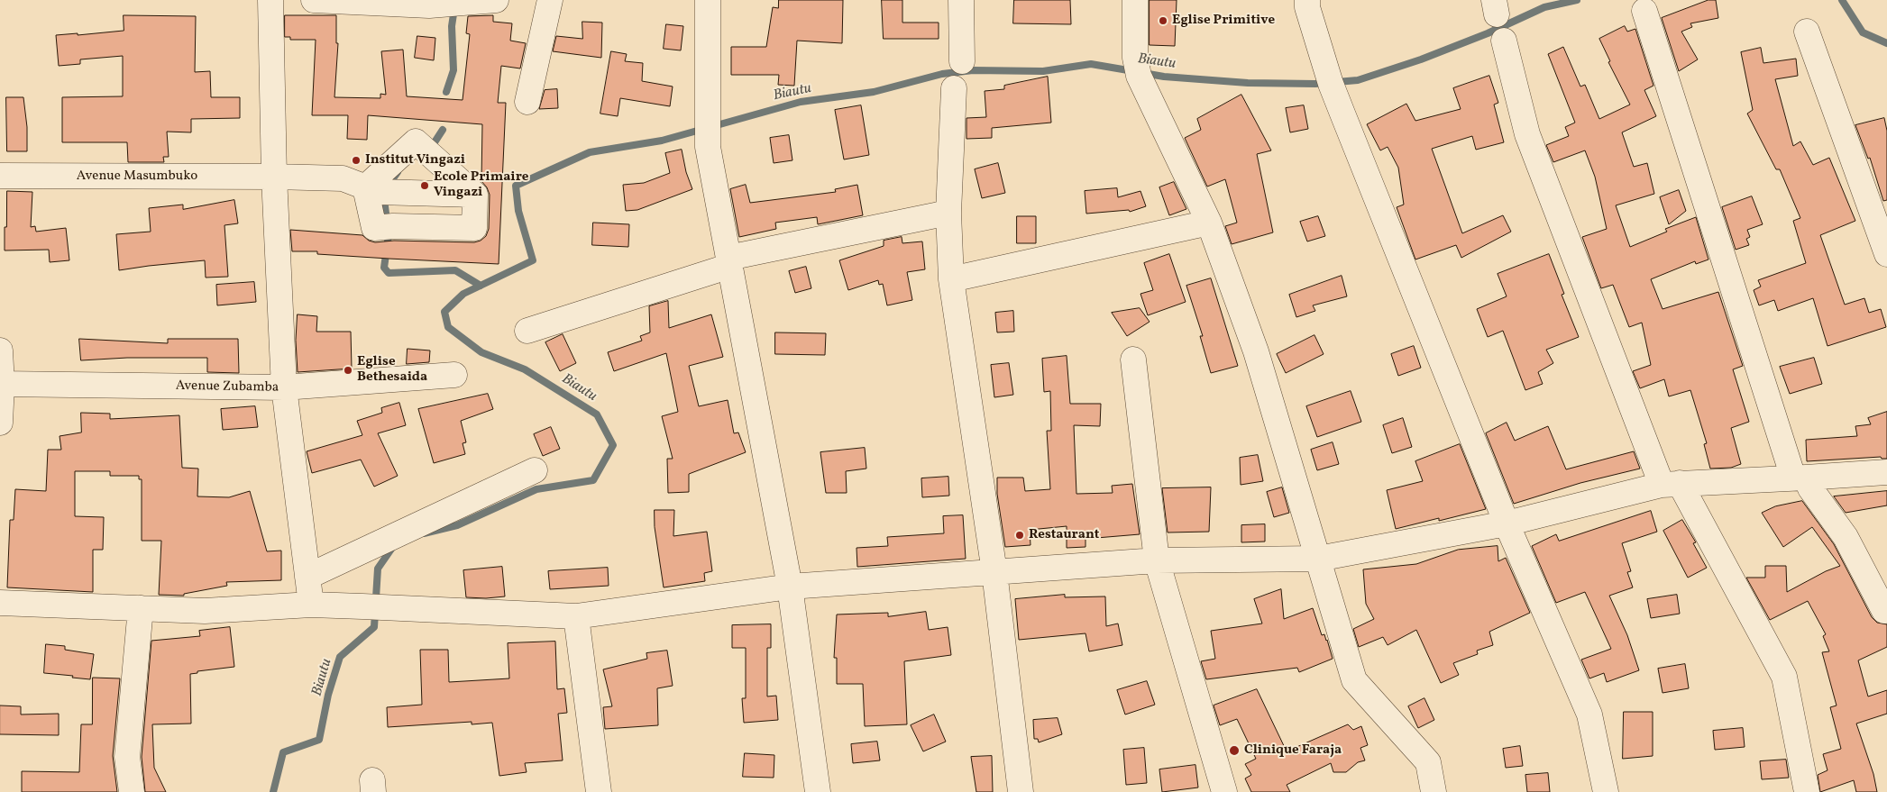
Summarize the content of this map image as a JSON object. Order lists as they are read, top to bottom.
{
  "streets": {
    "street": ["Avenue Masumbuko", "Avenue Zubamba"]
  },
  "water": ["Biautu"],
  "places": [
    "Eglise Primitive",
    "Institut Vingazi",
    "Ecole Primaire Vingazi",
    "Eglise Bethesaida",
    "Restaurant",
    "Clinique Faraja"
  ]
}
